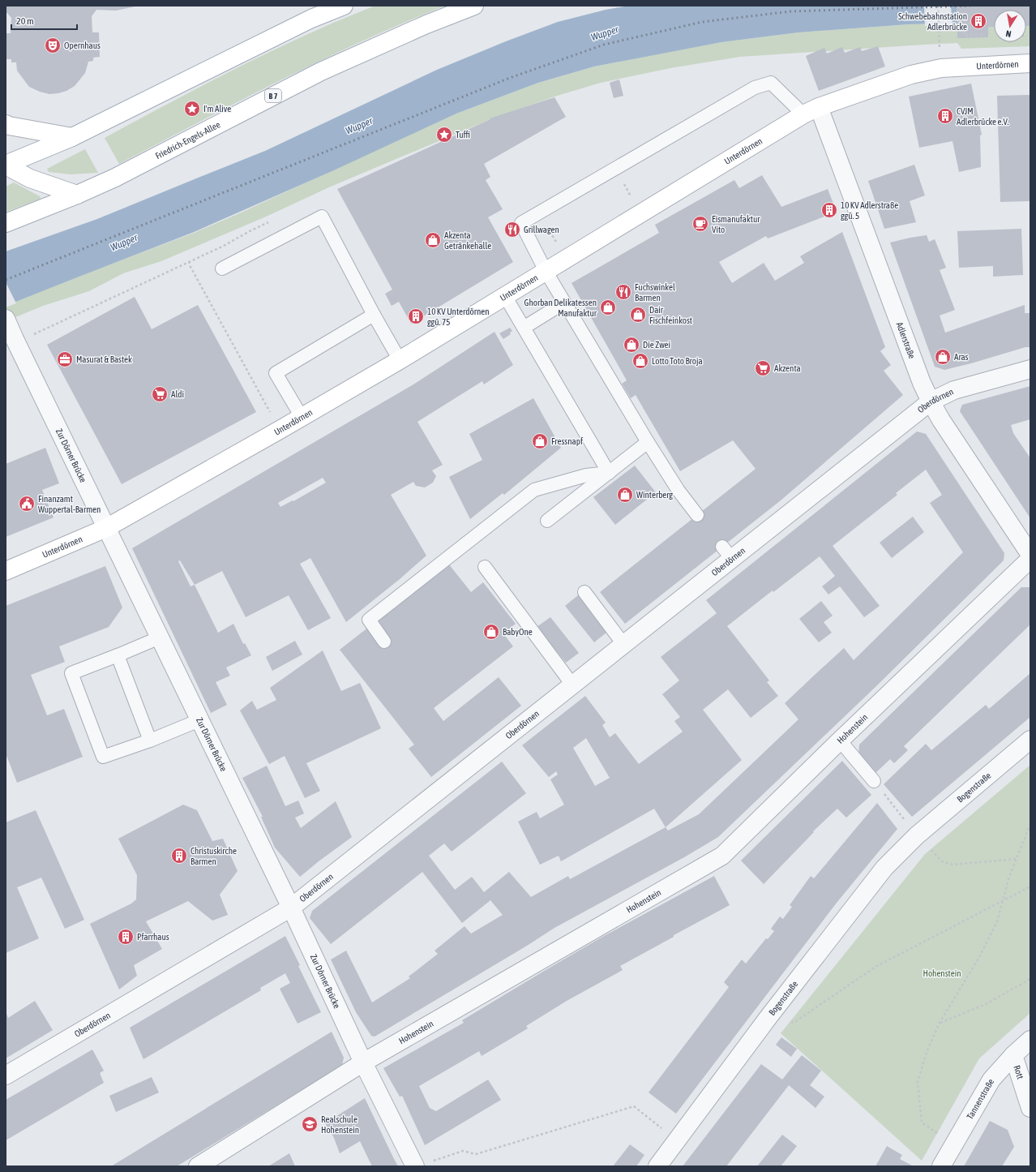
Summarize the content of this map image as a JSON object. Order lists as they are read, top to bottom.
{
  "streets": {
    "street": [
      "Unterdörnen",
      "B 7",
      "Friedrich-Engels-Allee",
      "Adlerstraße",
      "Oberdörnen",
      "Zur Dörner Brücke",
      "Hohenstein",
      "Bogenstraße",
      "Rott",
      "Tannenstraße"
    ]
  },
  "crossings": [
    ["Unterdörnen", "Adlerstraße"],
    ["Unterdörnen", "Zur Dörner Brücke"],
    ["Adlerstraße", "Oberdörnen"],
    ["Oberdörnen", "Zur Dörner Brücke"],
    ["Zur Dörner Brücke", "Hohenstein"],
    ["Rott", "Tannenstraße"]
  ],
  "water": ["Wupper"],
  "parks": ["Hohenstein"],
  "places": {
    "building": [
      "Schwebebahnstation Adlerbrücke",
      "CVJM Adlerbrücke e.V.",
      "10 KV Adlerstraße ggü. 5",
      "10 KV Unterdörnen ggü. 75",
      "Christuskirche Barmen",
      "Pfarrhaus"
    ],
    "theatre": ["Opernhaus"],
    "place": ["I'm Alive", "Tuffi"],
    "cafe": ["Eismanufaktur Vito"],
    "restaurant": ["Grillwagen", "Fuchswinkel Barmen"],
    "shop": [
      "Akzenta Getränkehalle",
      "Ghorban Delikatessen Manufaktur",
      "Dair Fischfeinkost",
      "Die Zwei",
      "Aras",
      "Lotto Toto Broja",
      "Fressnapf",
      "Winterberg",
      "BabyOne"
    ],
    "office": ["Masurat & Bastek"],
    "supermarket": ["Akzenta", "Aldi"],
    "public building": ["Finanzamt Wuppertal-Barmen"],
    "school or university": ["Realschule Hohenstein"]
  },
  "scale_bar": "20 m",
  "north": "bottom"
}
